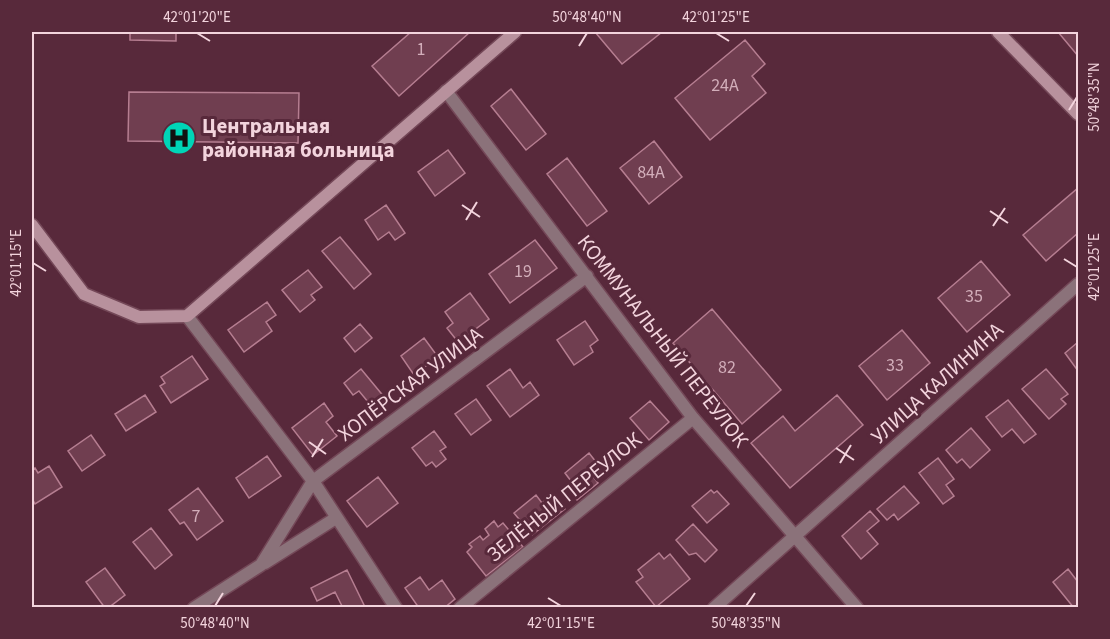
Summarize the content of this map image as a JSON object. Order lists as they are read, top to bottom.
{
  "streets": {
    "street": [
      "КОММУНАЛЬНЫЙ ПЕРЕУЛОК",
      "УЛИЦА КАЛИНИНА",
      "ХОПЁРСКАЯ УЛИЦА",
      "ЗЕЛЁНЫЙ ПЕРЕУЛОК"
    ]
  },
  "crossings": [
    ["КОММУНАЛЬНЫЙ ПЕРЕУЛОК", "УЛИЦА КАЛИНИНА"],
    ["КОММУНАЛЬНЫЙ ПЕРЕУЛОК", "ХОПЁРСКАЯ УЛИЦА"],
    ["КОММУНАЛЬНЫЙ ПЕРЕУЛОК", "ЗЕЛЁНЫЙ ПЕРЕУЛОК"]
  ],
  "places": {
    "hospital": ["Центральная районная больница"]
  },
  "house_numbers": [
    "1",
    "24А",
    "84А",
    "19",
    "35",
    "33",
    "82",
    "7"
  ],
  "coordinates": [
    "42°01'20\"E",
    "50°48'40\"N",
    "42°01'25\"E",
    "50°48'35\"N",
    "42°01'15\"E"
  ]
}
